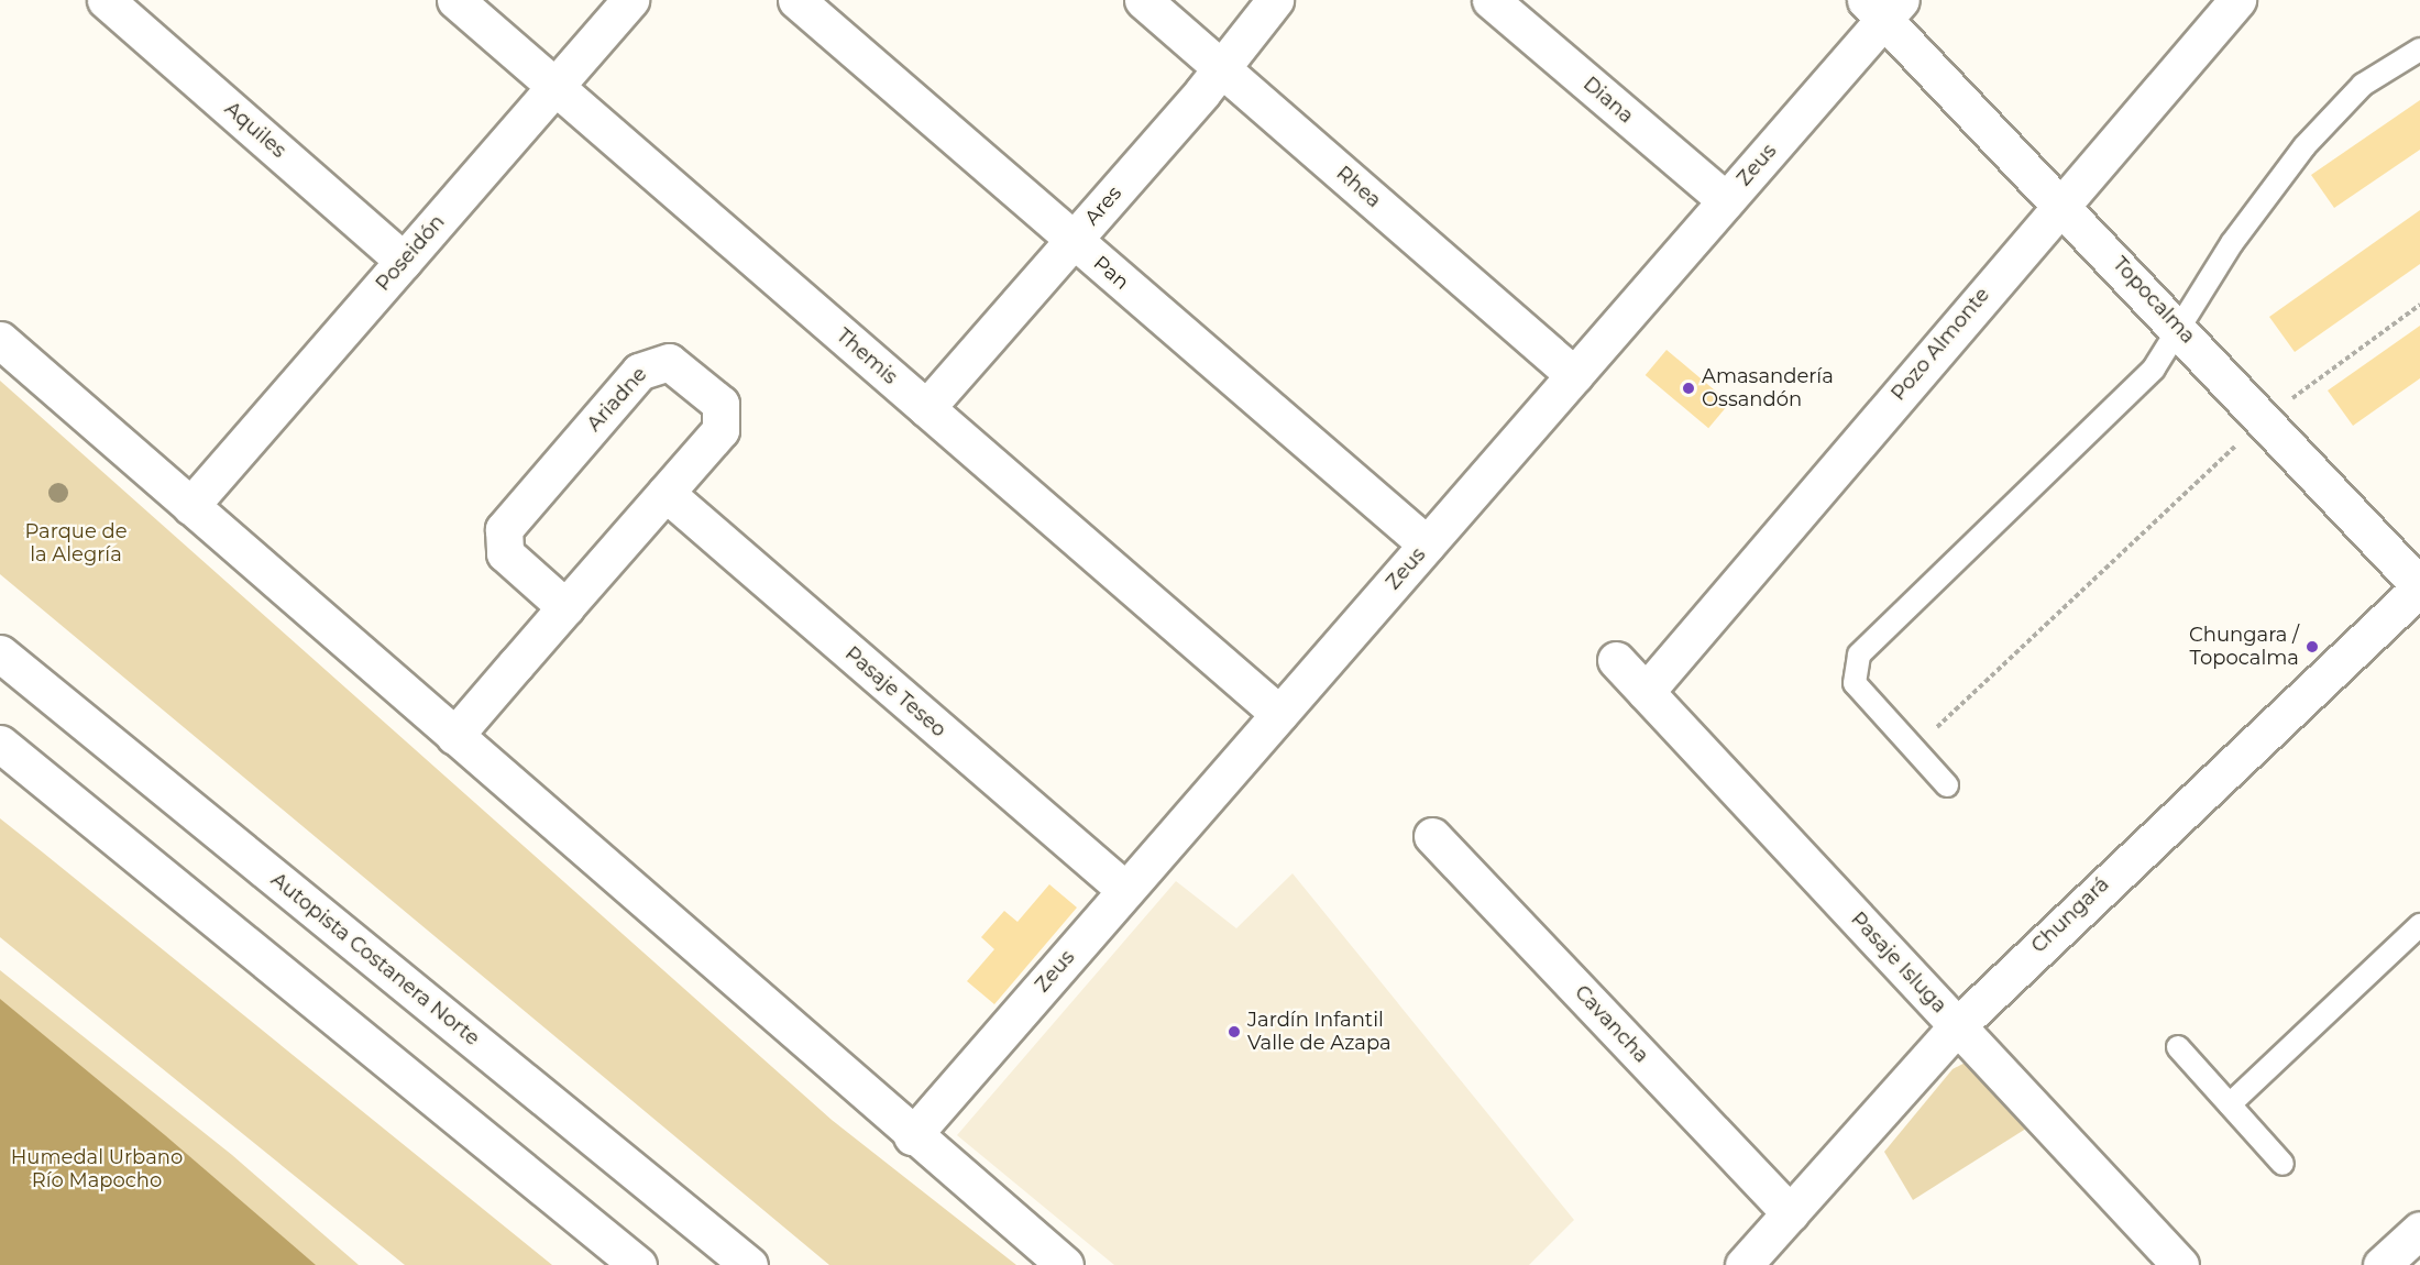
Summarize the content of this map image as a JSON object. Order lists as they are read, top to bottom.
{
  "streets": {
    "main road": [
      "Diana",
      "Aquiles",
      "Zeus",
      "Rhea",
      "Ares",
      "Poseidón",
      "Pan",
      "Topocalma",
      "Pozo Almonte",
      "Themis",
      "Ariadne",
      "Pasaje Teseo",
      "Chungará",
      "Autopista Costanera Norte",
      "Pasaje Isluga",
      "Cavancha"
    ]
  },
  "crossings": [
    ["Diana", "Zeus"],
    ["Aquiles", "Poseidón"],
    ["Zeus", "Rhea"],
    ["Zeus", "Pan"],
    ["Zeus", "Topocalma"],
    ["Zeus", "Themis"],
    ["Zeus", "Pasaje Teseo"],
    ["Rhea", "Ares"],
    ["Ares", "Pan"],
    ["Ares", "Themis"],
    ["Poseidón", "Themis"],
    ["Topocalma", "Pozo Almonte"],
    ["Topocalma", "Chungará"],
    ["Pozo Almonte", "Pasaje Isluga"],
    ["Ariadne", "Pasaje Teseo"],
    ["Chungará", "Pasaje Isluga"],
    ["Chungará", "Cavancha"]
  ],
  "parks": ["Parque de la Alegría", "Humedal Urbano Río Mapocho"],
  "places": ["Amasandería Ossandón", "Chungara / Topocalma", "Jardín Infantil Valle de Azapa"]
}
